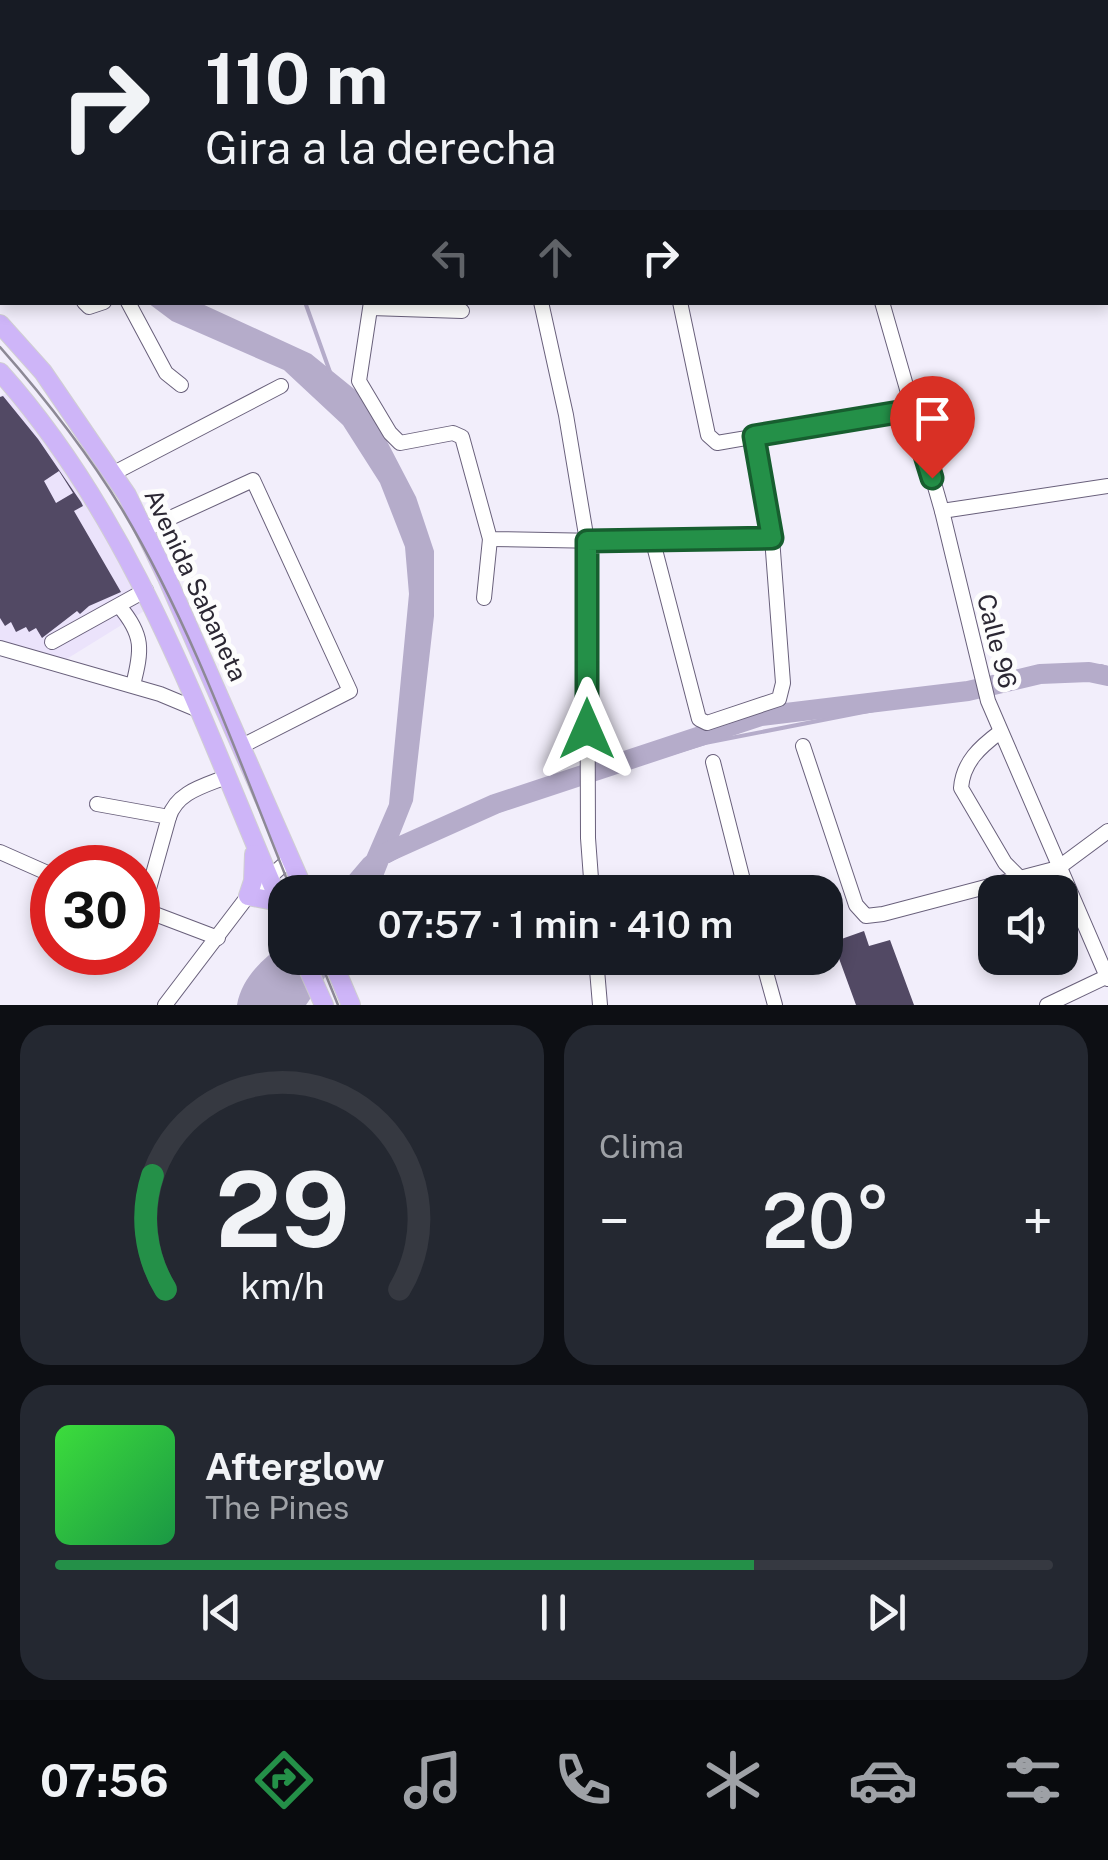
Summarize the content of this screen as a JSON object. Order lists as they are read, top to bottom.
{
  "streets": {
    "main road": ["Avenida Sabaneta"],
    "street": ["Calle 96"]
  },
  "page": {
    "turn": ["110 m", "Gira a la derecha"],
    "limit": "30",
    "trip": "07:57 · 1 min · 410 m",
    "tile": "Clima",
    "heat": ["−", "20°", "+"],
    "song": ["Afterglow", "The Pines"],
    "tabs": "07:56",
    "gauge": ["29", "km/h"]
  }
}
